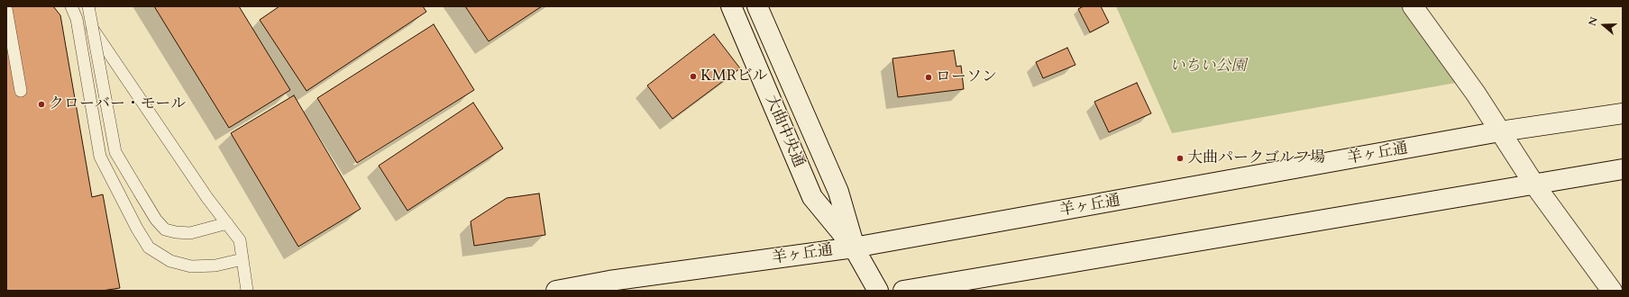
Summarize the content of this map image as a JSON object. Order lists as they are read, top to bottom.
{
  "streets": {
    "main road": ["大曲中央通", "羊ヶ丘通"]
  },
  "crossings": [
    ["大曲中央通", "羊ヶ丘通"]
  ],
  "parks": ["いちい公園"],
  "places": [
    "KMRビル",
    "ローソン",
    "クローバー・モール",
    "大曲パークゴルフ場"
  ],
  "north": "left"
}
